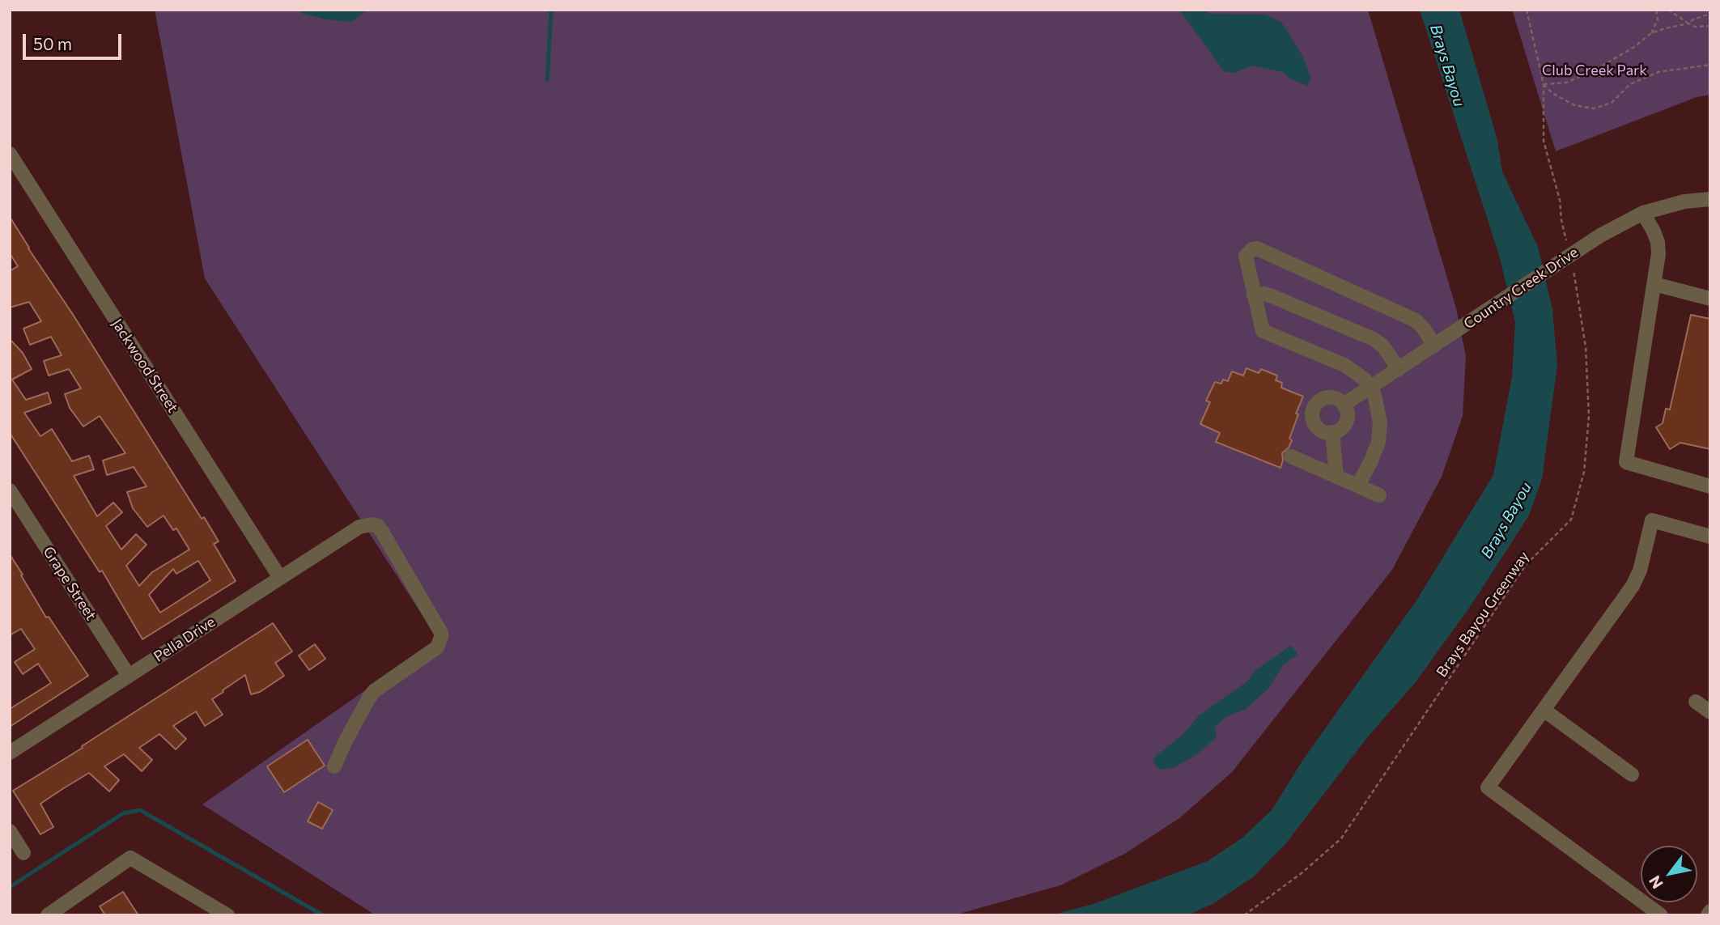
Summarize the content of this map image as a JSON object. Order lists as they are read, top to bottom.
{
  "streets": {
    "street": [
      "Country Creek Drive",
      "Jackwood Street",
      "Grape Street",
      "Pella Drive"
    ],
    "path": ["Brays Bayou Greenway"]
  },
  "crossings": [
    ["Country Creek Drive", "Brays Bayou Greenway"],
    ["Jackwood Street", "Pella Drive"],
    ["Grape Street", "Pella Drive"]
  ],
  "water": ["Brays Bayou"],
  "parks": ["Club Creek Park"],
  "scale_bar": "50 m",
  "north": "bottom left"
}
